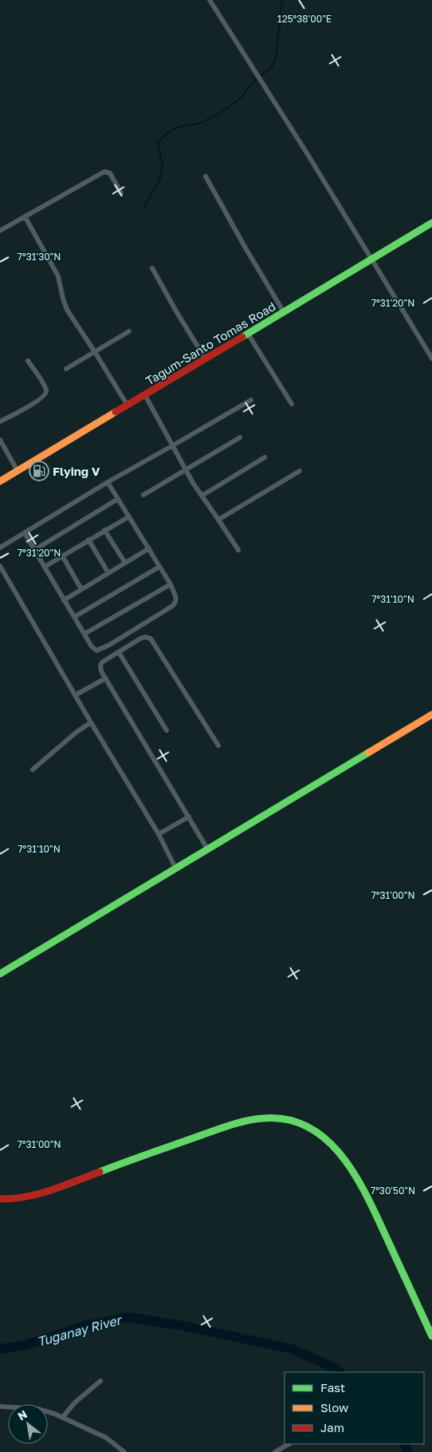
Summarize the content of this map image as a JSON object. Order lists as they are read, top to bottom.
{
  "streets": {
    "street": ["Tagum-Santo Tomas Road"]
  },
  "water": ["Tuganay River"],
  "places": {
    "fuel station": ["Flying V"]
  },
  "legend": ["Fast", "Slow", "Jam"],
  "north": "top left",
  "coordinates": [
    "125°38'00\"E",
    "7°31'30\"N",
    "7°31'20\"N",
    "7°31'10\"N",
    "7°31'00\"N",
    "7°30'50\"N"
  ]
}
